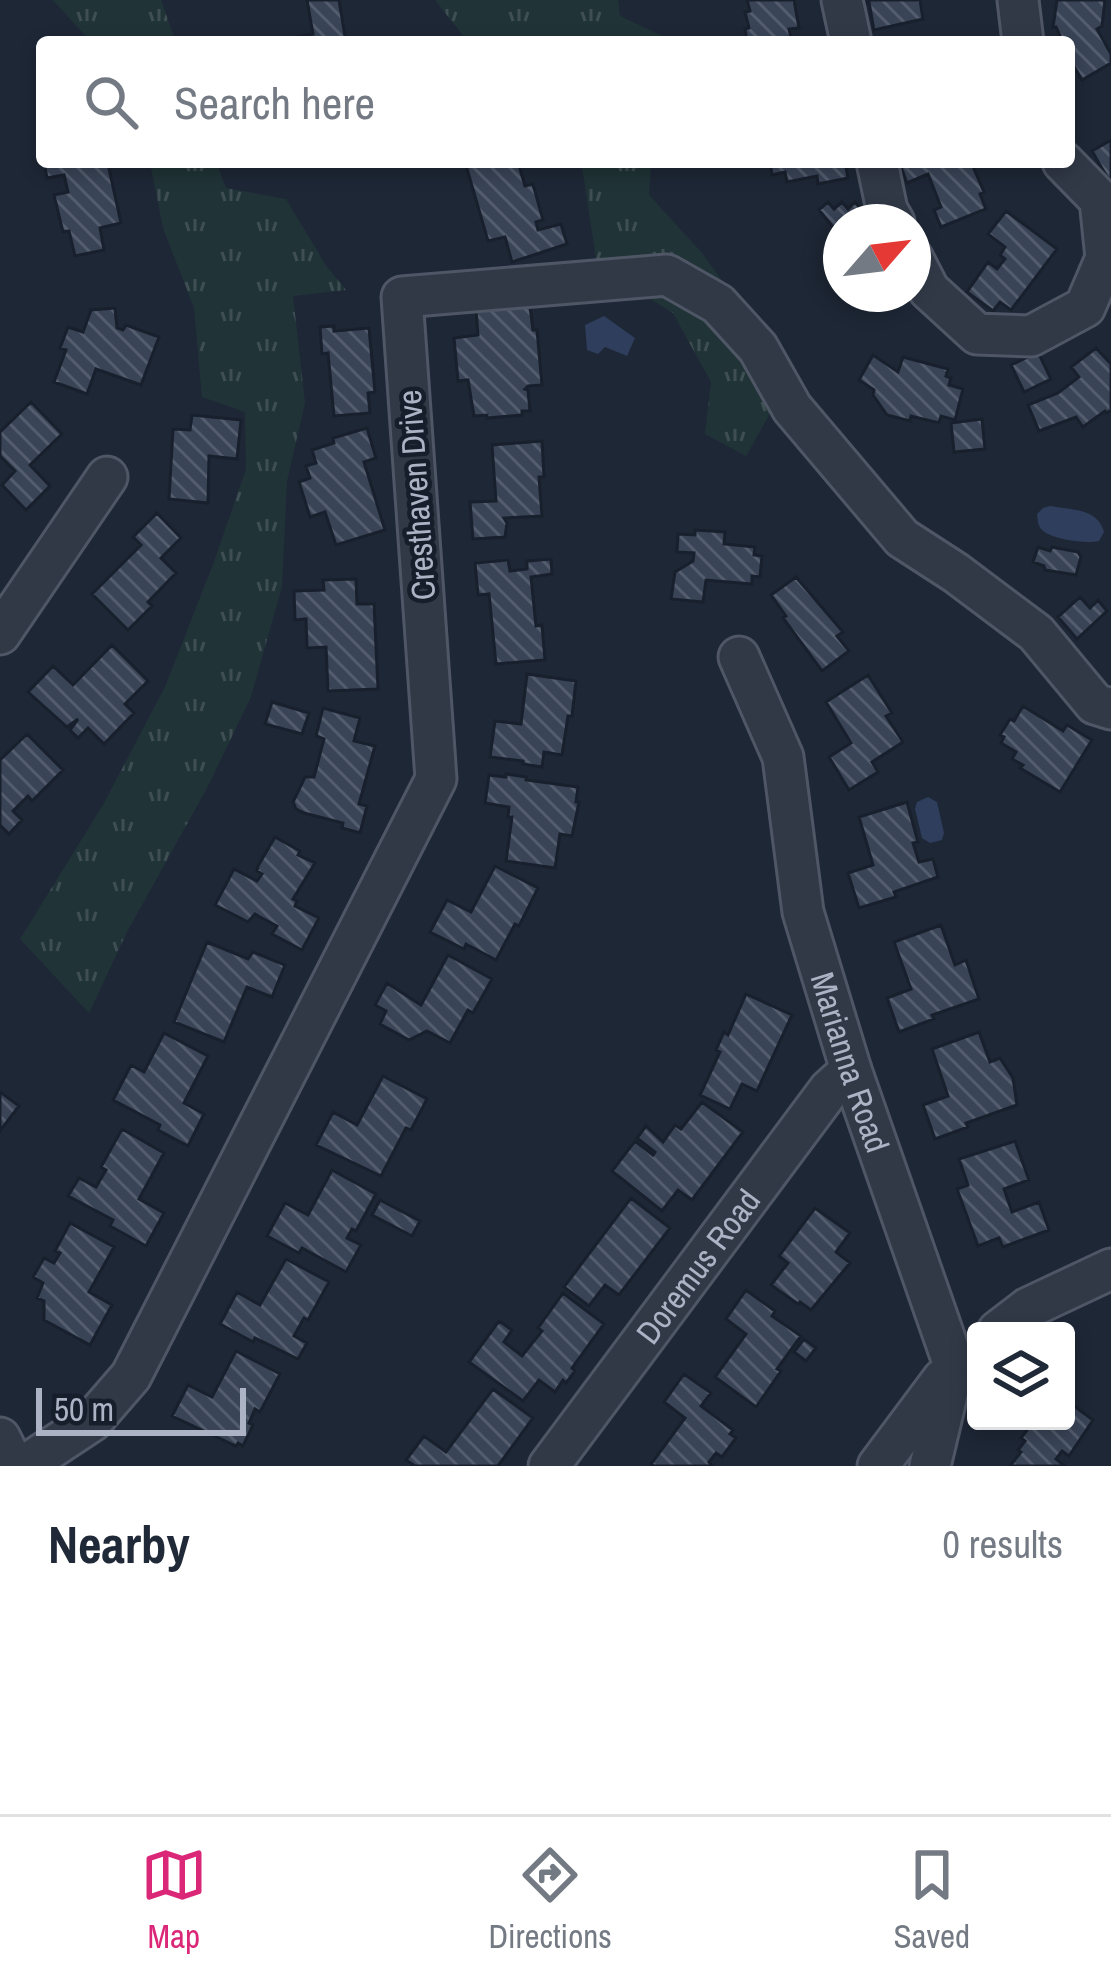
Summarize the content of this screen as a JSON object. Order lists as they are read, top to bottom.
{
  "streets": {
    "street": ["Cresthaven Drive", "Marianna Road", "Doremus Road"]
  },
  "crossings": [
    ["Marianna Road", "Doremus Road"]
  ],
  "scale_bar": "50 m",
  "north": "top right",
  "page": {
    "search": "Search here",
    "scale": "50 m",
    "heading": ["Nearby", "0 results"],
    "nav": ["Map", "Directions", "Saved"]
  }
}
